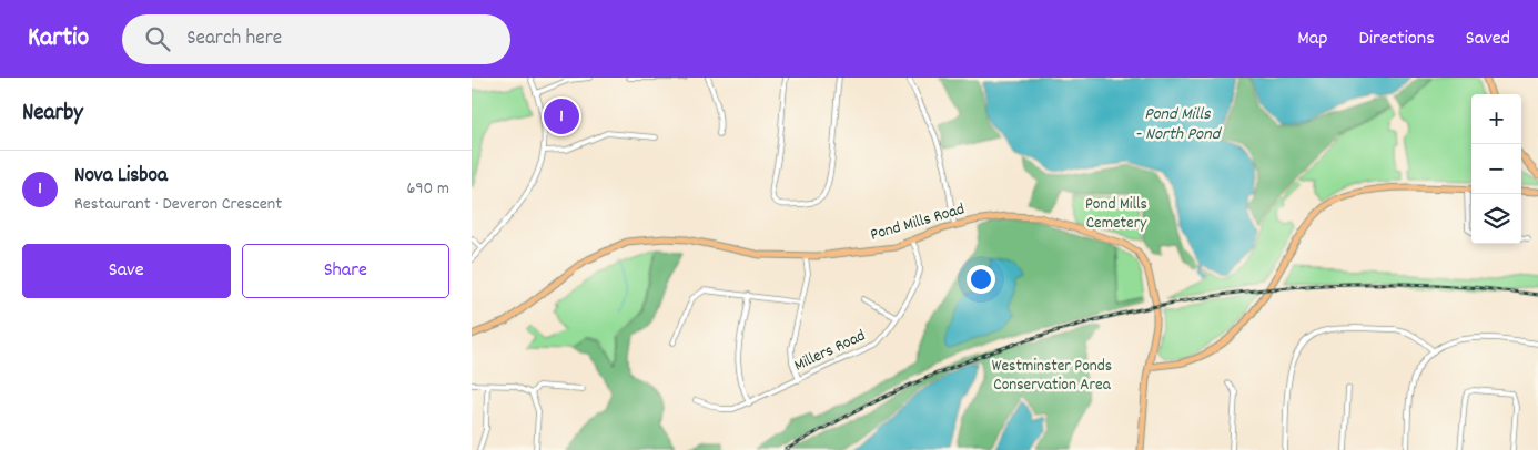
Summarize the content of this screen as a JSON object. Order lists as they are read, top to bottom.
{
  "streets": {
    "main road": ["Pond Mills Road"],
    "street": ["Millers Road"]
  },
  "crossings": [
    ["Pond Mills Road", "Millers Road"]
  ],
  "water": ["Pond Mills - North Pond"],
  "parks": ["Pond Mills Cemetery", "Westminster Ponds Conservation Area"],
  "page": {
    "header": "Kartio",
    "search": "Search here",
    "nav": ["Map", "Directions", "Saved"],
    "heading": "Nearby",
    "map_buttons": ["+", "−"],
    "pins": "1",
    "list": [
      {
        "mark": "1",
        "name": "Nova Lisboa",
        "note": "Restaurant · Deveron Crescent",
        "value": "690 m"
      }
    ],
    "buttons": ["Save", "Share"]
  }
}
